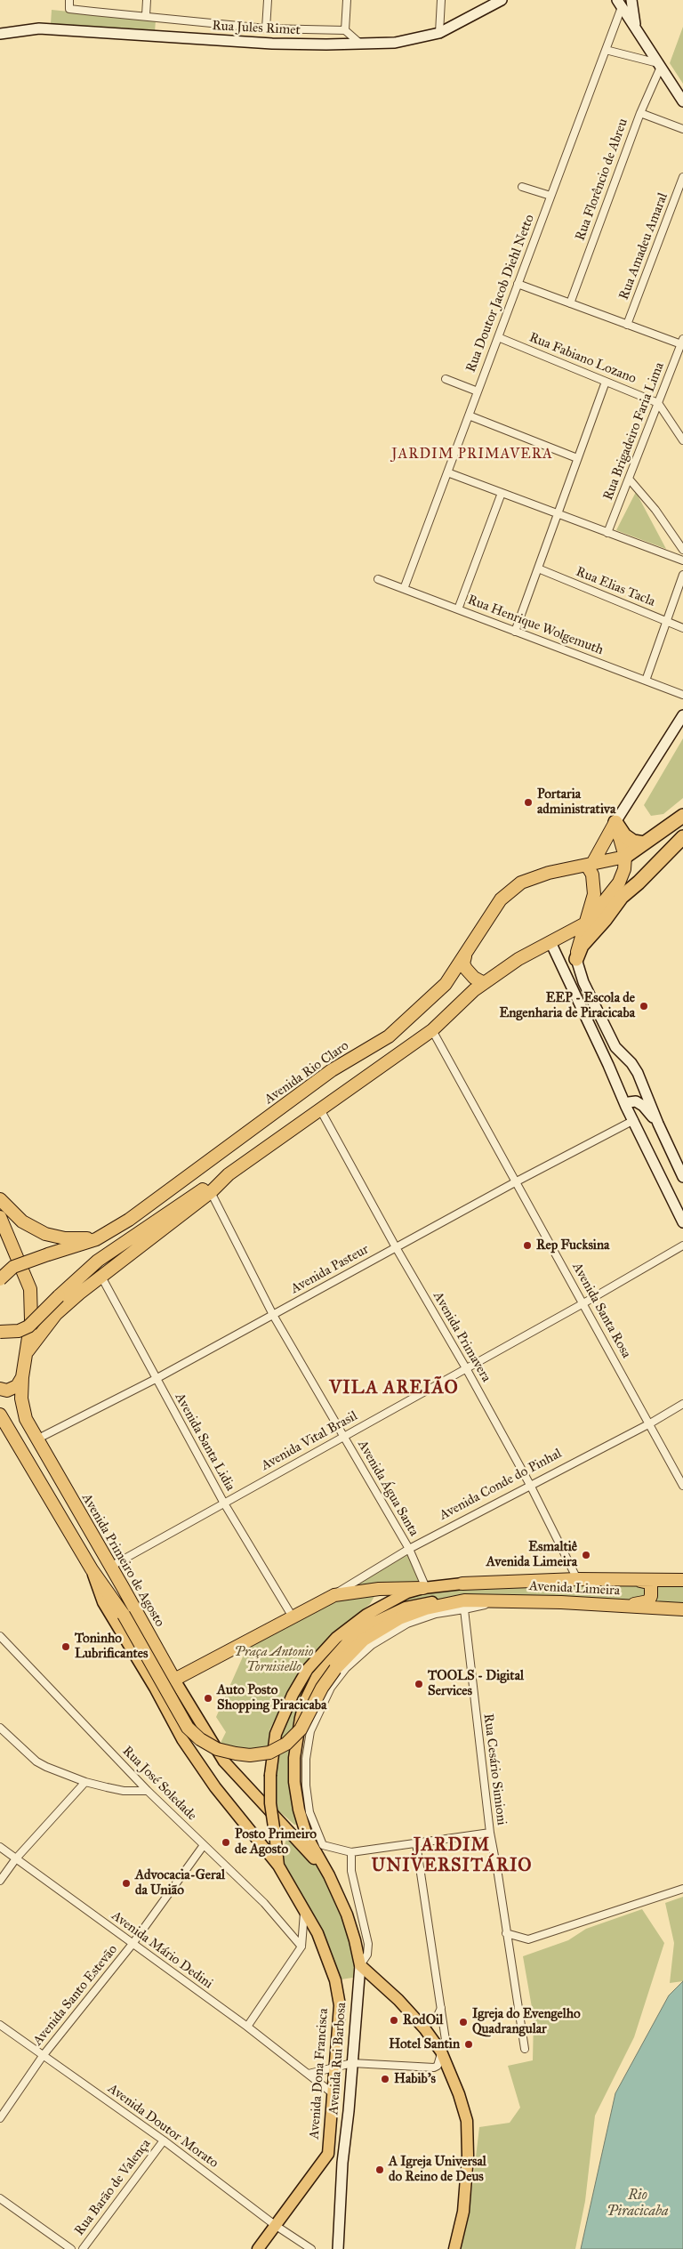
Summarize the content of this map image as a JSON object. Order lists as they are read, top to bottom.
{
  "streets": {
    "highway": [
      "Avenida Rio Claro",
      "Avenida Conde do Pinhal",
      "Avenida Primeiro de Agosto",
      "Avenida Limeira"
    ],
    "main road": ["Rua Jules Rimet", "Avenida Rui Barbosa", "Avenida Dona Francisca"],
    "street": [
      "Rua Florêncio de Abreu",
      "Rua Amadeu Amaral",
      "Rua Doutor Jacob Diehl Netto",
      "Rua Fabiano Lozano",
      "Rua Brigadeiro Faria Lima",
      "Rua Elias Tacla",
      "Rua Henrique Wolgemuth",
      "Avenida Pasteur",
      "Avenida Santa Rosa",
      "Avenida Primavera",
      "Avenida Vital Brasil",
      "Avenida Santa Lidia",
      "Avenida Água Santa",
      "Rua Cesário Simioni",
      "Rua José Soledade",
      "Avenida Mário Dedini",
      "Avenida Santo Estevão",
      "Avenida Doutor Morato",
      "Rua Barão de Valença"
    ]
  },
  "crossings": [
    ["Rua Doutor Jacob Diehl Netto", "Rua Fabiano Lozano"],
    ["Rua Doutor Jacob Diehl Netto", "Rua Henrique Wolgemuth"],
    ["Rua Fabiano Lozano", "Rua Brigadeiro Faria Lima"],
    ["Avenida Pasteur", "Avenida Santa Rosa"],
    ["Avenida Pasteur", "Avenida Primavera"],
    ["Avenida Pasteur", "Avenida Santa Lidia"],
    ["Avenida Pasteur", "Avenida Água Santa"],
    ["Avenida Pasteur", "Avenida Primeiro de Agosto"],
    ["Avenida Santa Rosa", "Avenida Vital Brasil"],
    ["Avenida Santa Rosa", "Avenida Conde do Pinhal"],
    ["Avenida Primavera", "Avenida Vital Brasil"],
    ["Avenida Primavera", "Avenida Conde do Pinhal"],
    ["Avenida Primavera", "Avenida Limeira"],
    ["Avenida Vital Brasil", "Avenida Santa Lidia"],
    ["Avenida Vital Brasil", "Avenida Água Santa"],
    ["Avenida Vital Brasil", "Avenida Primeiro de Agosto"],
    ["Avenida Santa Lidia", "Avenida Conde do Pinhal"],
    ["Avenida Conde do Pinhal", "Avenida Água Santa"],
    ["Avenida Conde do Pinhal", "Avenida Primeiro de Agosto"],
    ["Avenida Conde do Pinhal", "Avenida Limeira"],
    ["Avenida Água Santa", "Avenida Limeira"],
    ["Avenida Primeiro de Agosto", "Avenida Limeira"],
    ["Avenida Primeiro de Agosto", "Avenida Rui Barbosa"],
    ["Avenida Limeira", "Rua Cesário Simioni"],
    ["Avenida Limeira", "Avenida Rui Barbosa"],
    ["Avenida Limeira", "Avenida Dona Francisca"],
    ["Rua José Soledade", "Avenida Santo Estevão"],
    ["Avenida Mário Dedini", "Avenida Santo Estevão"],
    ["Avenida Mário Dedini", "Avenida Dona Francisca"],
    ["Avenida Santo Estevão", "Avenida Doutor Morato"],
    ["Avenida Dona Francisca", "Avenida Doutor Morato"],
    ["Avenida Doutor Morato", "Rua Barão de Valença"]
  ],
  "districts": ["JARDIM PRIMAVERA", "VILA AREIÃO", "JARDIM UNIVERSITÁRIO"],
  "water": ["Rio Piracicaba"],
  "parks": ["Praça Antonio Tornisiello"],
  "places": [
    "Portaria administrativa",
    "EEP - Escola de Engenharia de Piracicaba",
    "Rep Fucksina",
    "Esmaltiê Avenida Limeira",
    "Toninho Lubrificantes",
    "TOOLS - Digital Services",
    "Auto Posto Shopping Piracicaba",
    "Posto Primeiro de Agosto",
    "Advocacia-Geral da União",
    "RodOil",
    "Igreja do Evengelho Quadrangular",
    "Hotel Santin",
    "Habib's",
    "A Igreja Universal do Reino de Deus"
  ]
}
